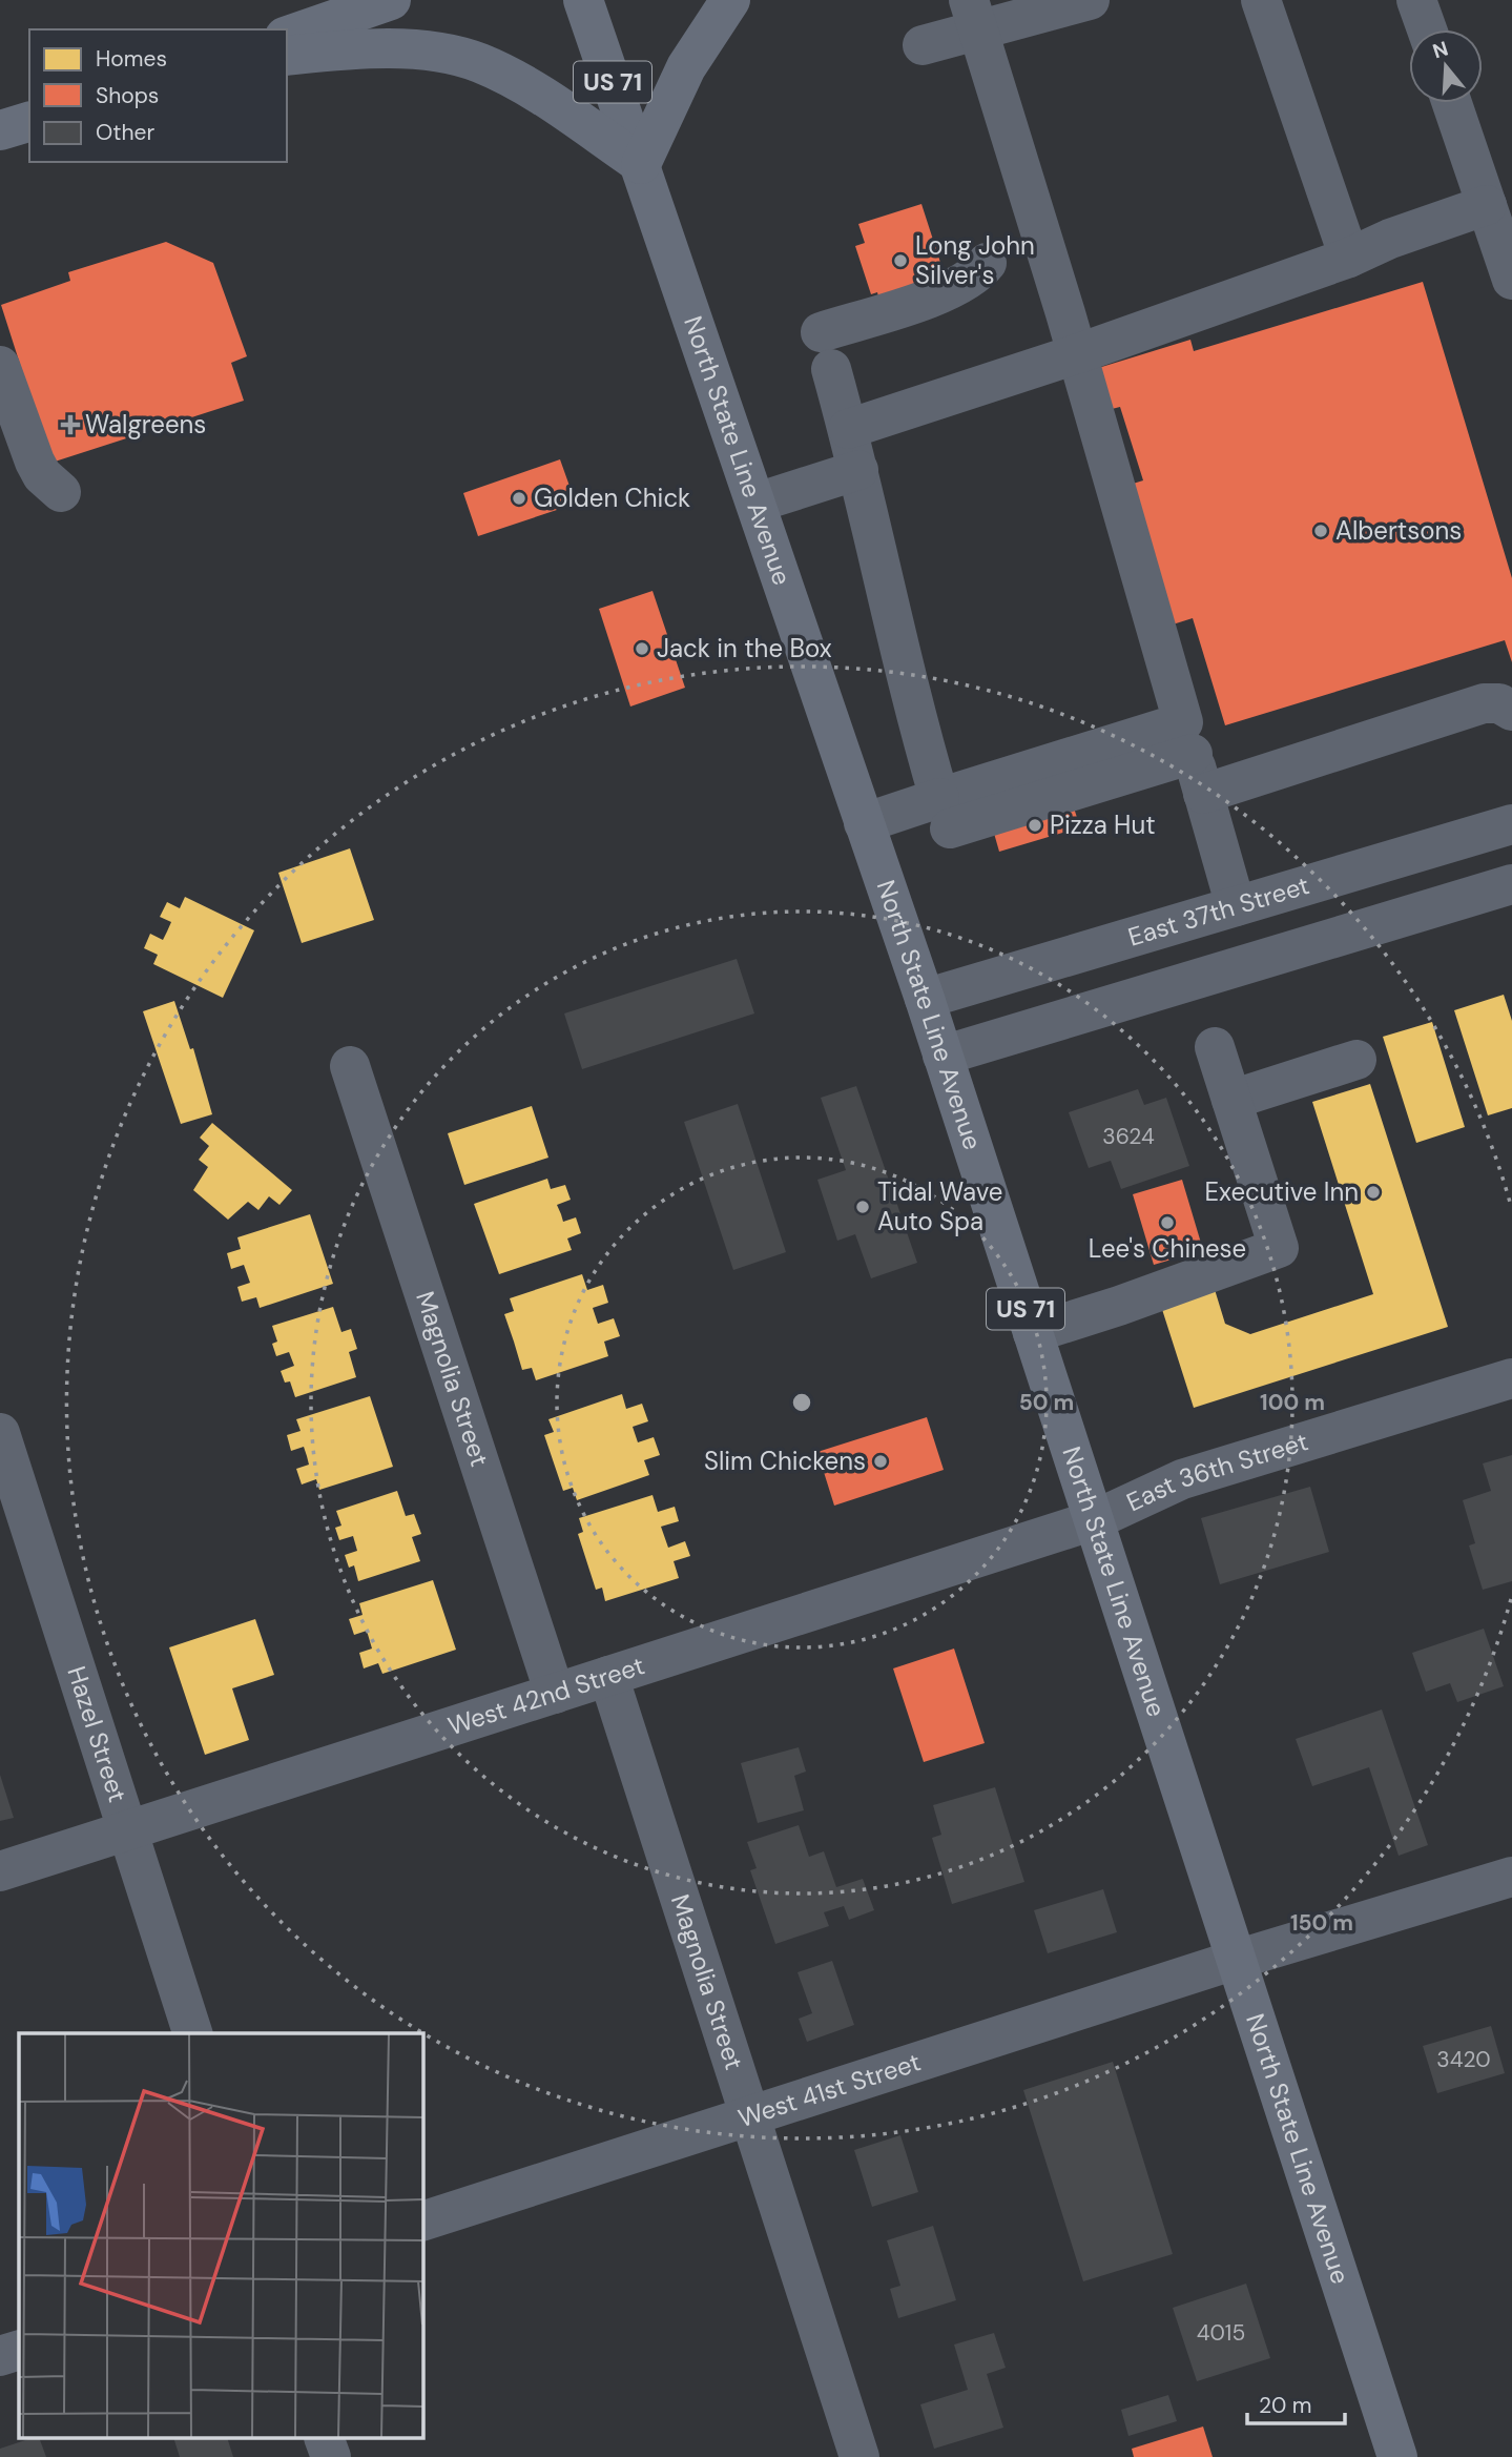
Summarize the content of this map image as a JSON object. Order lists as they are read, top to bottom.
{
  "streets": {
    "main road": ["US 71", "North State Line Avenue"],
    "street": [
      "East 37th Street",
      "Magnolia Street",
      "East 36th Street",
      "West 42nd Street",
      "Hazel Street",
      "West 41st Street"
    ]
  },
  "crossings": [
    ["North State Line Avenue", "East 37th Street"],
    ["North State Line Avenue", "East 36th Street"],
    ["North State Line Avenue", "West 42nd Street"],
    ["North State Line Avenue", "West 41st Street"],
    ["Magnolia Street", "West 42nd Street"],
    ["Magnolia Street", "West 41st Street"],
    ["East 36th Street", "West 42nd Street"],
    ["West 42nd Street", "Hazel Street"]
  ],
  "places": {
    "other": [
      "Long John Silver's",
      "Golden Chick",
      "Albertsons",
      "Jack in the Box",
      "Pizza Hut",
      "Executive Inn",
      "Tidal Wave Auto Spa",
      "Lee's Chinese",
      "Slim Chickens"
    ],
    "health": ["Walgreens"]
  },
  "house_numbers": ["3624", "3420", "4015"],
  "legend": ["Homes", "Shops", "Other"],
  "scale_bar": "20 m",
  "north": "top",
  "rings": ["50 m", "100 m", "150 m"]
}
